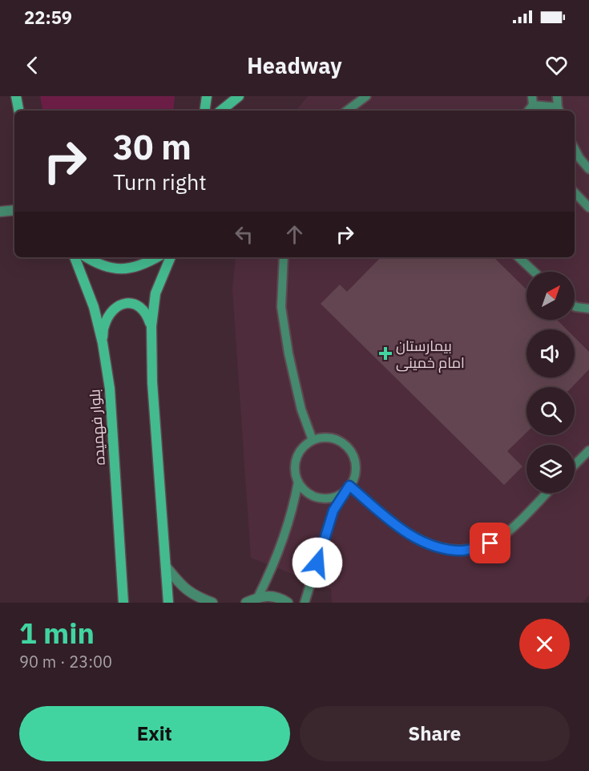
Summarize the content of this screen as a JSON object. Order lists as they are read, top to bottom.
{
  "streets": {
    "main road": ["بلوار فهمیده"]
  },
  "places": {
    "health": ["بیمارستان امام خمینی"]
  },
  "north": "top right",
  "page": {
    "status": "22:59",
    "header": "Headway",
    "turn": ["30 m", "Turn right"],
    "heading": ["1 min", "90 m · 23:00"],
    "buttons": ["Exit", "Share"]
  }
}
